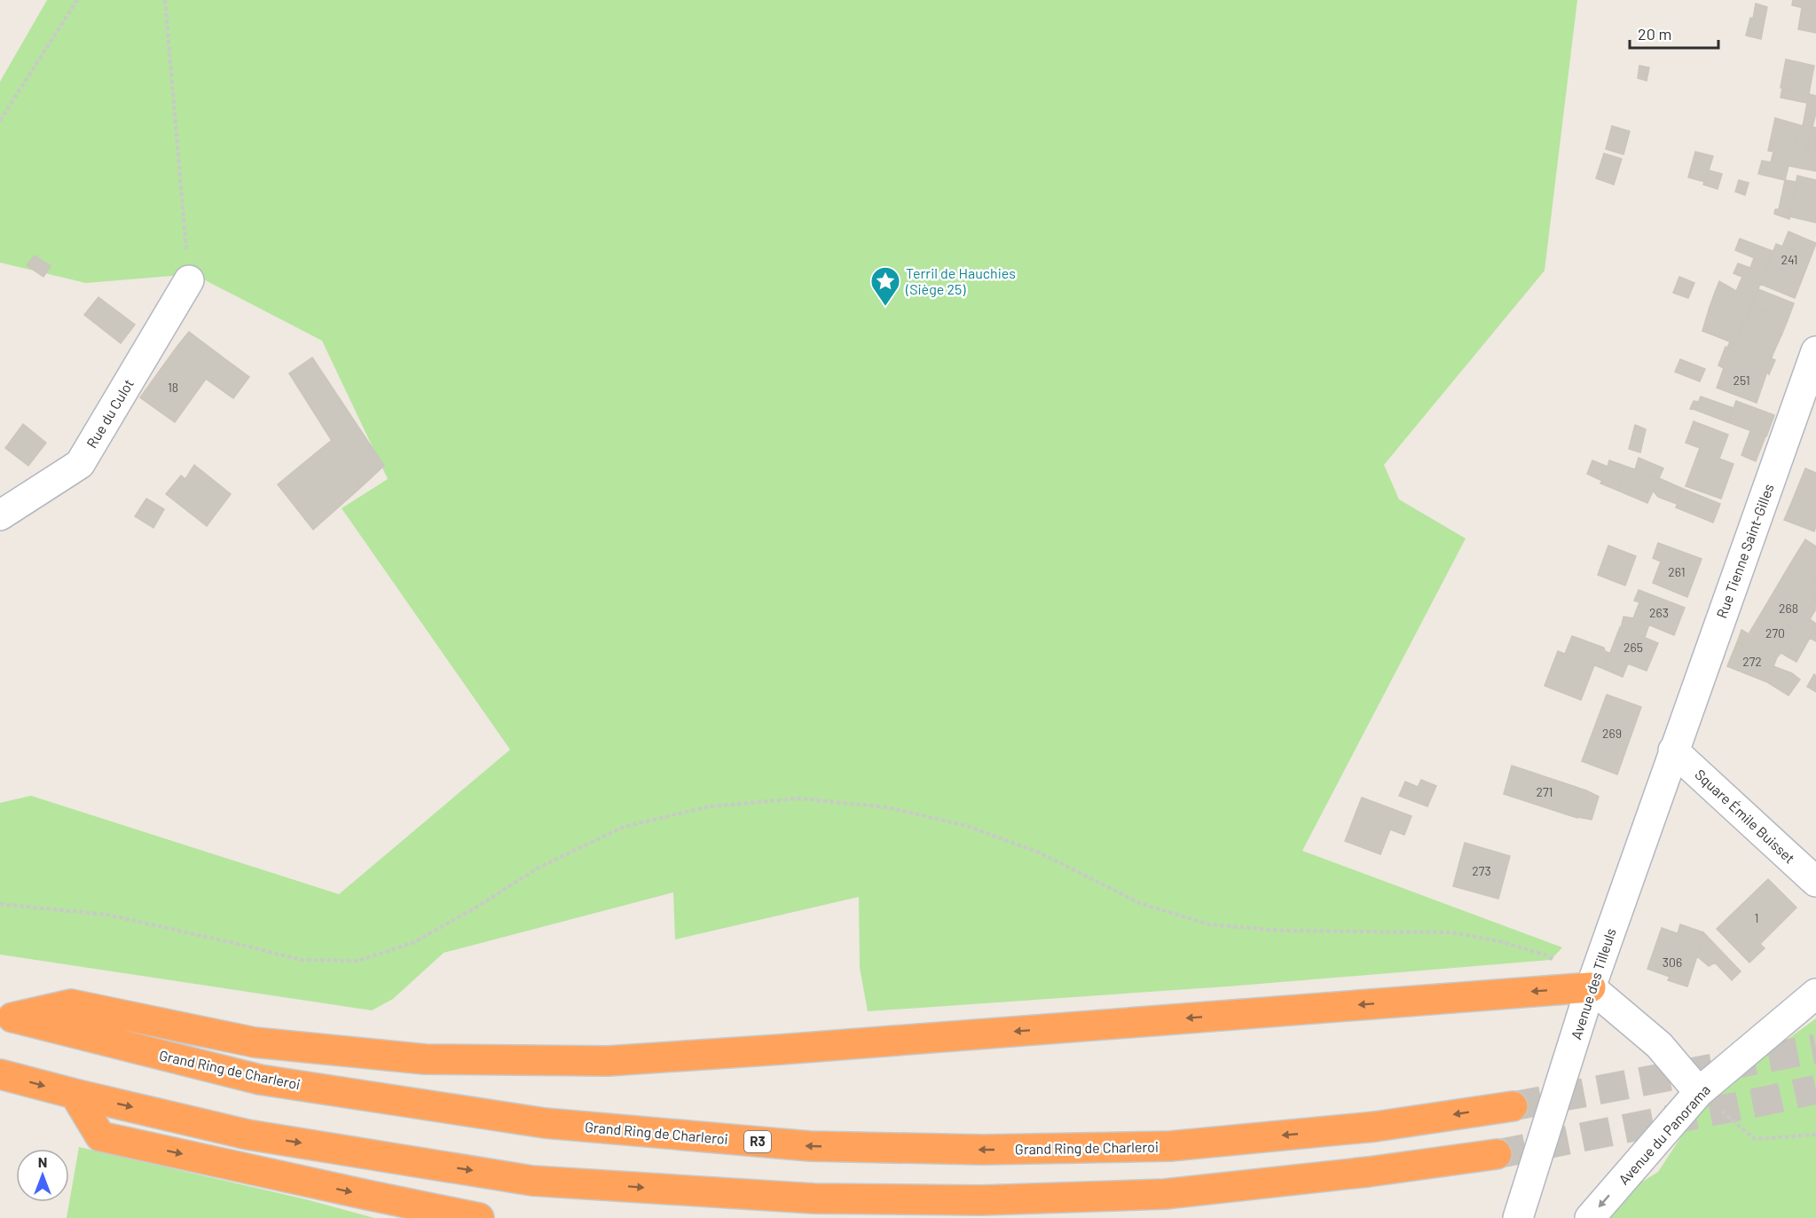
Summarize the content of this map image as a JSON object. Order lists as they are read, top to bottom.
{
  "streets": {
    "highway": ["Grand Ring de Charleroi", "R3"],
    "street": [
      "Rue du Culot",
      "Rue Tienne Saint-Gilles",
      "Square Émile Buisset",
      "Avenue des Tilleuls",
      "Avenue du Panorama"
    ]
  },
  "crossings": [
    ["Rue Tienne Saint-Gilles", "Square Émile Buisset"],
    ["Rue Tienne Saint-Gilles", "Avenue des Tilleuls"],
    ["Square Émile Buisset", "Avenue des Tilleuls"]
  ],
  "one_way": ["Avenue du Panorama"],
  "places": {
    "place": ["Terril de Hauchies (Siège 25)"]
  },
  "house_numbers": [
    "241",
    "251",
    "18",
    "261",
    "268",
    "263",
    "270",
    "265",
    "272",
    "269",
    "271",
    "273",
    "1",
    "306"
  ],
  "scale_bar": "20 m",
  "north": "top"
}
